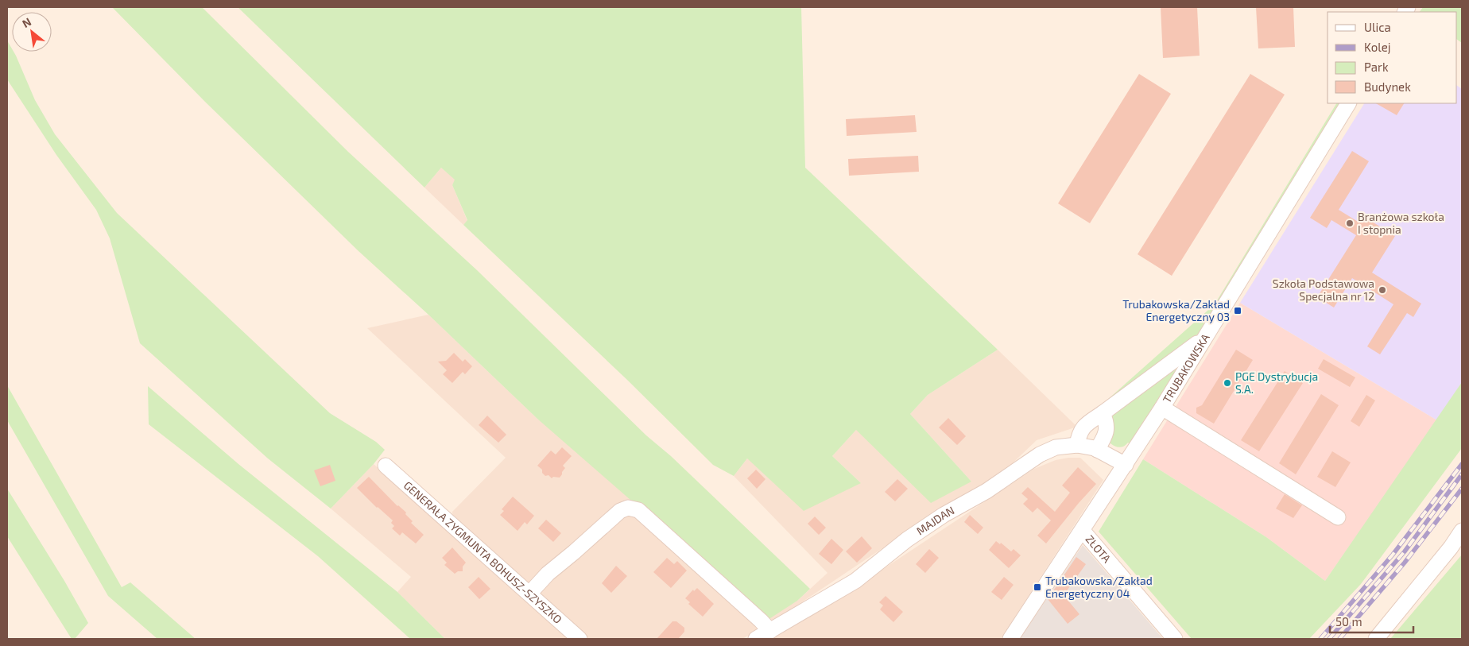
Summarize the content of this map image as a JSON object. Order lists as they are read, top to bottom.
{
  "streets": {
    "street": [
      "TRUBAKOWSKA",
      "MAJDAN",
      "ZŁOTA",
      "GENERAŁA ZYGMUNTA BOHUSZ-SZYSZKO"
    ]
  },
  "crossings": [
    ["TRUBAKOWSKA", "MAJDAN"],
    ["TRUBAKOWSKA", "ZŁOTA"]
  ],
  "places": {
    "other": ["Branżowa szkoła I stopnia", "Szkoła Podstawowa Specjalna nr 12", "PGE Dystrybucja S.A."],
    "transit": ["Trubakowska/Zakład Energetyczny 03", "Trubakowska/Zakład Energetyczny 04"]
  },
  "legend": [
    "Ulica",
    "Kolej",
    "Park",
    "Budynek"
  ],
  "scale_bar": "50 m",
  "north": "top left"
}
